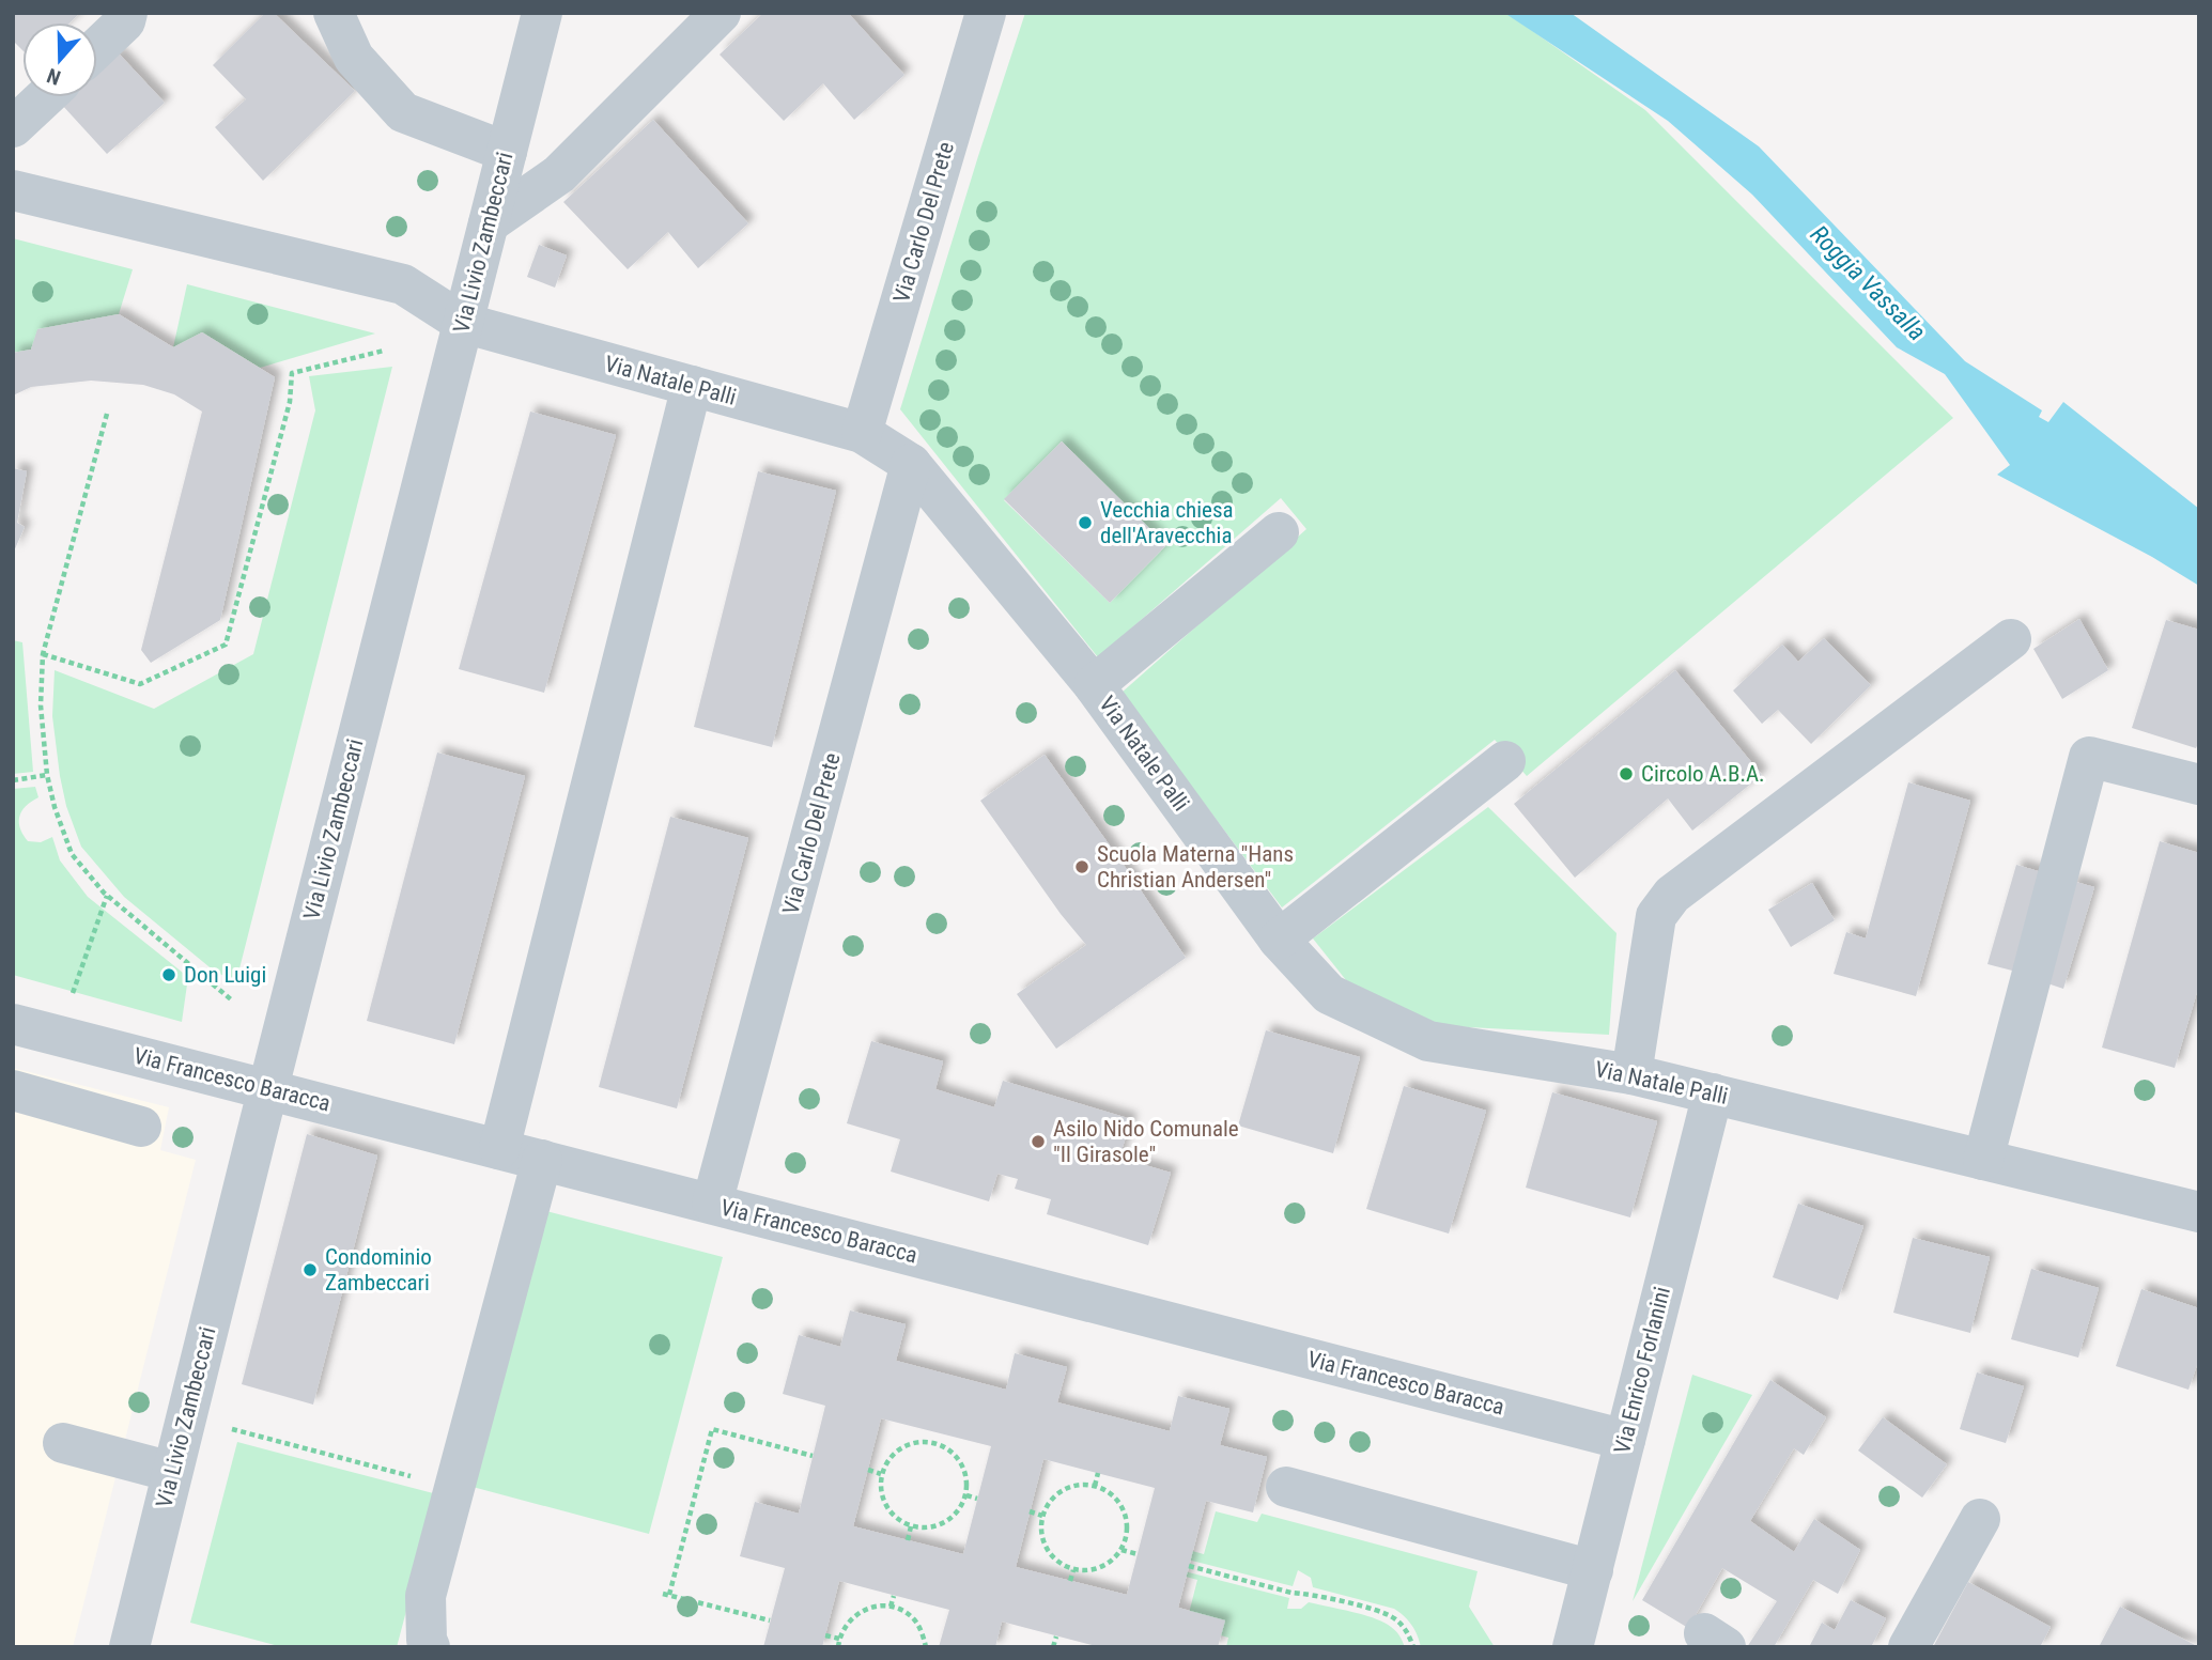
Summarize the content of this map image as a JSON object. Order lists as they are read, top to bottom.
{
  "streets": {
    "street": [
      "Via Carlo Del Prete",
      "Via Livio Zambeccari",
      "Via Natale Palli",
      "Via Francesco Baracca",
      "Via Enrico Forlanini"
    ]
  },
  "crossings": [
    ["Via Carlo Del Prete", "Via Natale Palli"],
    ["Via Carlo Del Prete", "Via Francesco Baracca"],
    ["Via Livio Zambeccari", "Via Natale Palli"],
    ["Via Livio Zambeccari", "Via Francesco Baracca"],
    ["Via Natale Palli", "Via Enrico Forlanini"],
    ["Via Francesco Baracca", "Via Enrico Forlanini"]
  ],
  "water": ["Roggia Vassalla"],
  "places": [
    "Vecchia chiesa dell'Aravecchia",
    "Circolo A.B.A.",
    "Scuola Materna \"Hans Christian Andersen\"",
    "Don Luigi",
    "Asilo Nido Comunale \"Il Girasole\"",
    "Condominio Zambeccari"
  ],
  "north": "bottom"
}
